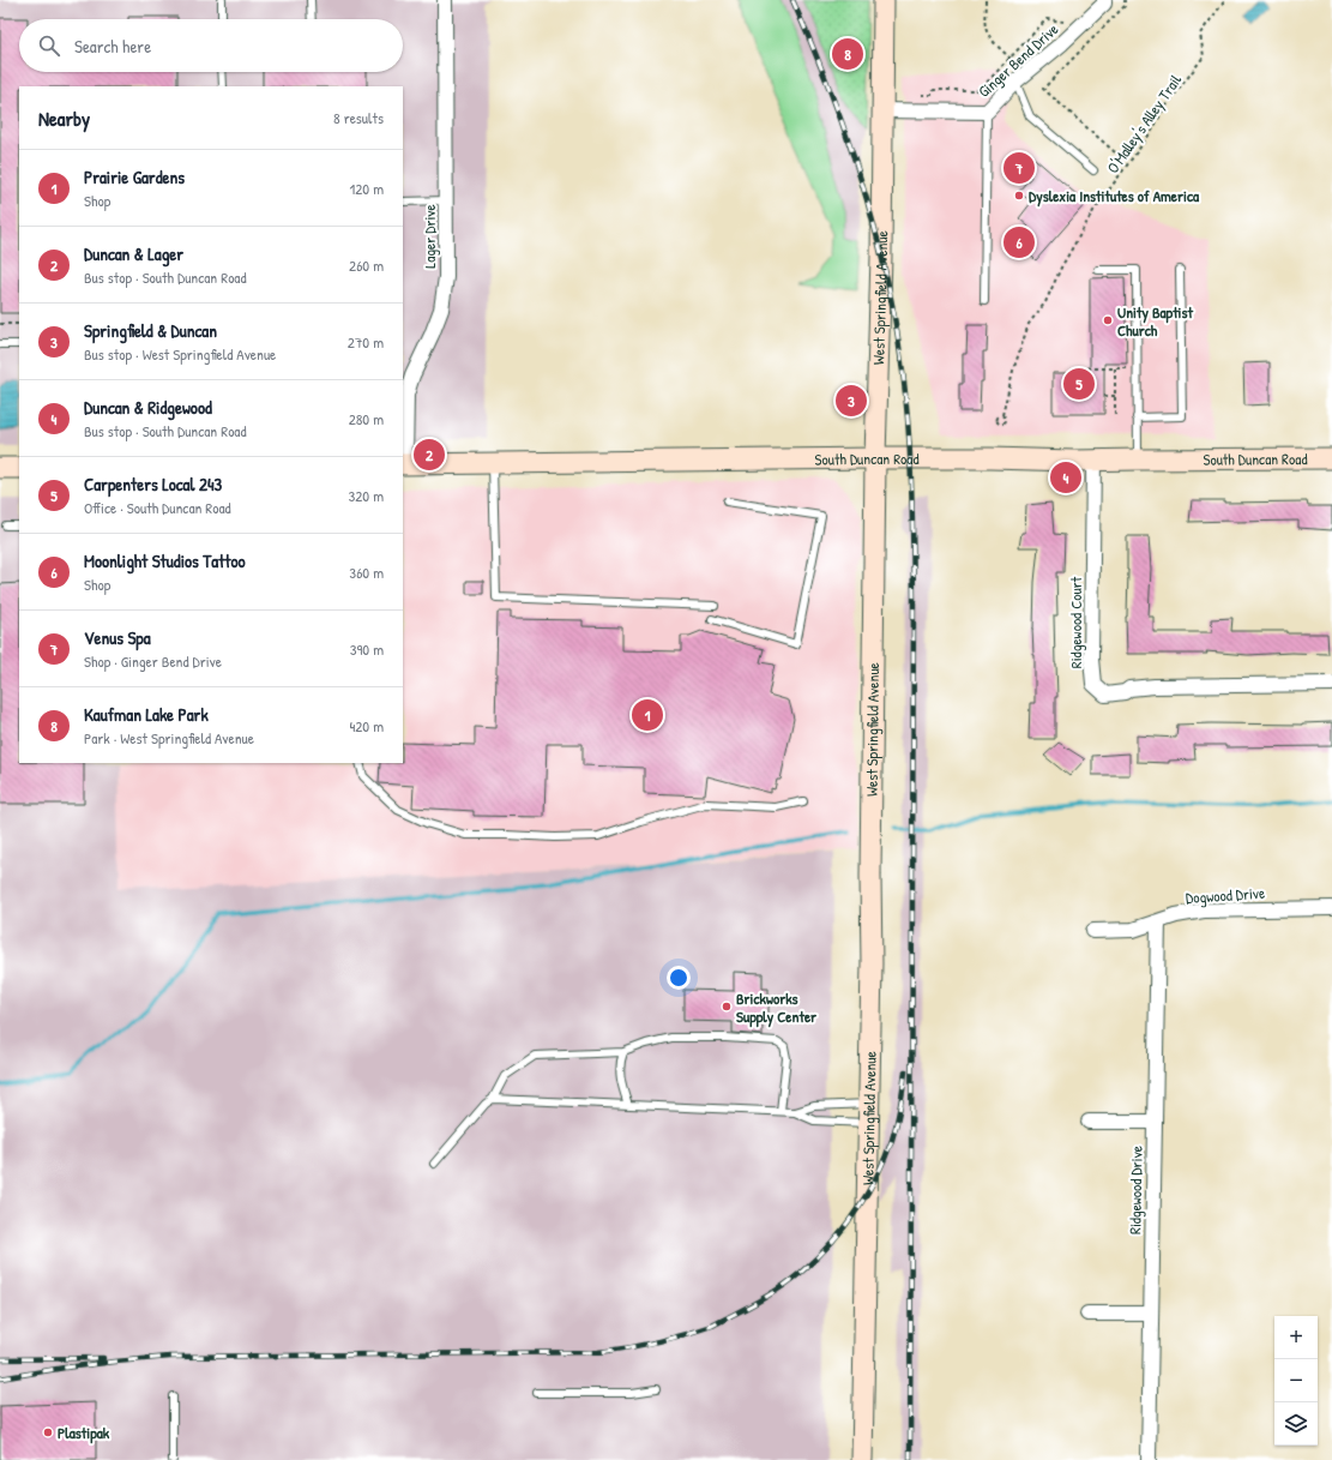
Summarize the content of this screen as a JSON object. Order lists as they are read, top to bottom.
{
  "streets": {
    "main road": ["West Springfield Avenue", "South Duncan Road"],
    "street": [
      "Ginger Bend Drive",
      "Lager Drive",
      "Ridgewood Court",
      "Dogwood Drive",
      "Ridgewood Drive"
    ],
    "path": ["O'Malley's Alley Trail"]
  },
  "crossings": [
    ["Ginger Bend Drive", "West Springfield Avenue"],
    ["Lager Drive", "South Duncan Road"],
    ["West Springfield Avenue", "South Duncan Road"],
    ["South Duncan Road", "Ridgewood Court"],
    ["Dogwood Drive", "Ridgewood Drive"]
  ],
  "places": [
    "Dyslexia Institutes of America",
    "Unity Baptist Church",
    "Brickworks Supply Center",
    "Plastipak"
  ],
  "page": {
    "search": "Search here",
    "pins": [
      "8",
      "7",
      "6",
      "5",
      "3",
      "2",
      "4",
      "1"
    ],
    "heading": ["Nearby", "8 results"],
    "list": [
      {
        "mark": "1",
        "name": "Prairie Gardens",
        "note": "Shop",
        "value": "120 m"
      },
      {
        "mark": "2",
        "name": "Duncan & Lager",
        "note": "Bus stop · South Duncan Road",
        "value": "260 m"
      },
      {
        "mark": "3",
        "name": "Springfield & Duncan",
        "note": "Bus stop · West Springfield Avenue",
        "value": "270 m"
      },
      {
        "mark": "4",
        "name": "Duncan & Ridgewood",
        "note": "Bus stop · South Duncan Road",
        "value": "280 m"
      },
      {
        "mark": "5",
        "name": "Carpenters Local 243",
        "note": "Office · South Duncan Road",
        "value": "320 m"
      },
      {
        "mark": "6",
        "name": "Moonlight Studios Tattoo",
        "note": "Shop",
        "value": "360 m"
      },
      {
        "mark": "7",
        "name": "Venus Spa",
        "note": "Shop · Ginger Bend Drive",
        "value": "390 m"
      },
      {
        "mark": "8",
        "name": "Kaufman Lake Park",
        "note": "Park · West Springfield Avenue",
        "value": "420 m"
      }
    ],
    "map_buttons": ["+", "−"]
  }
}
